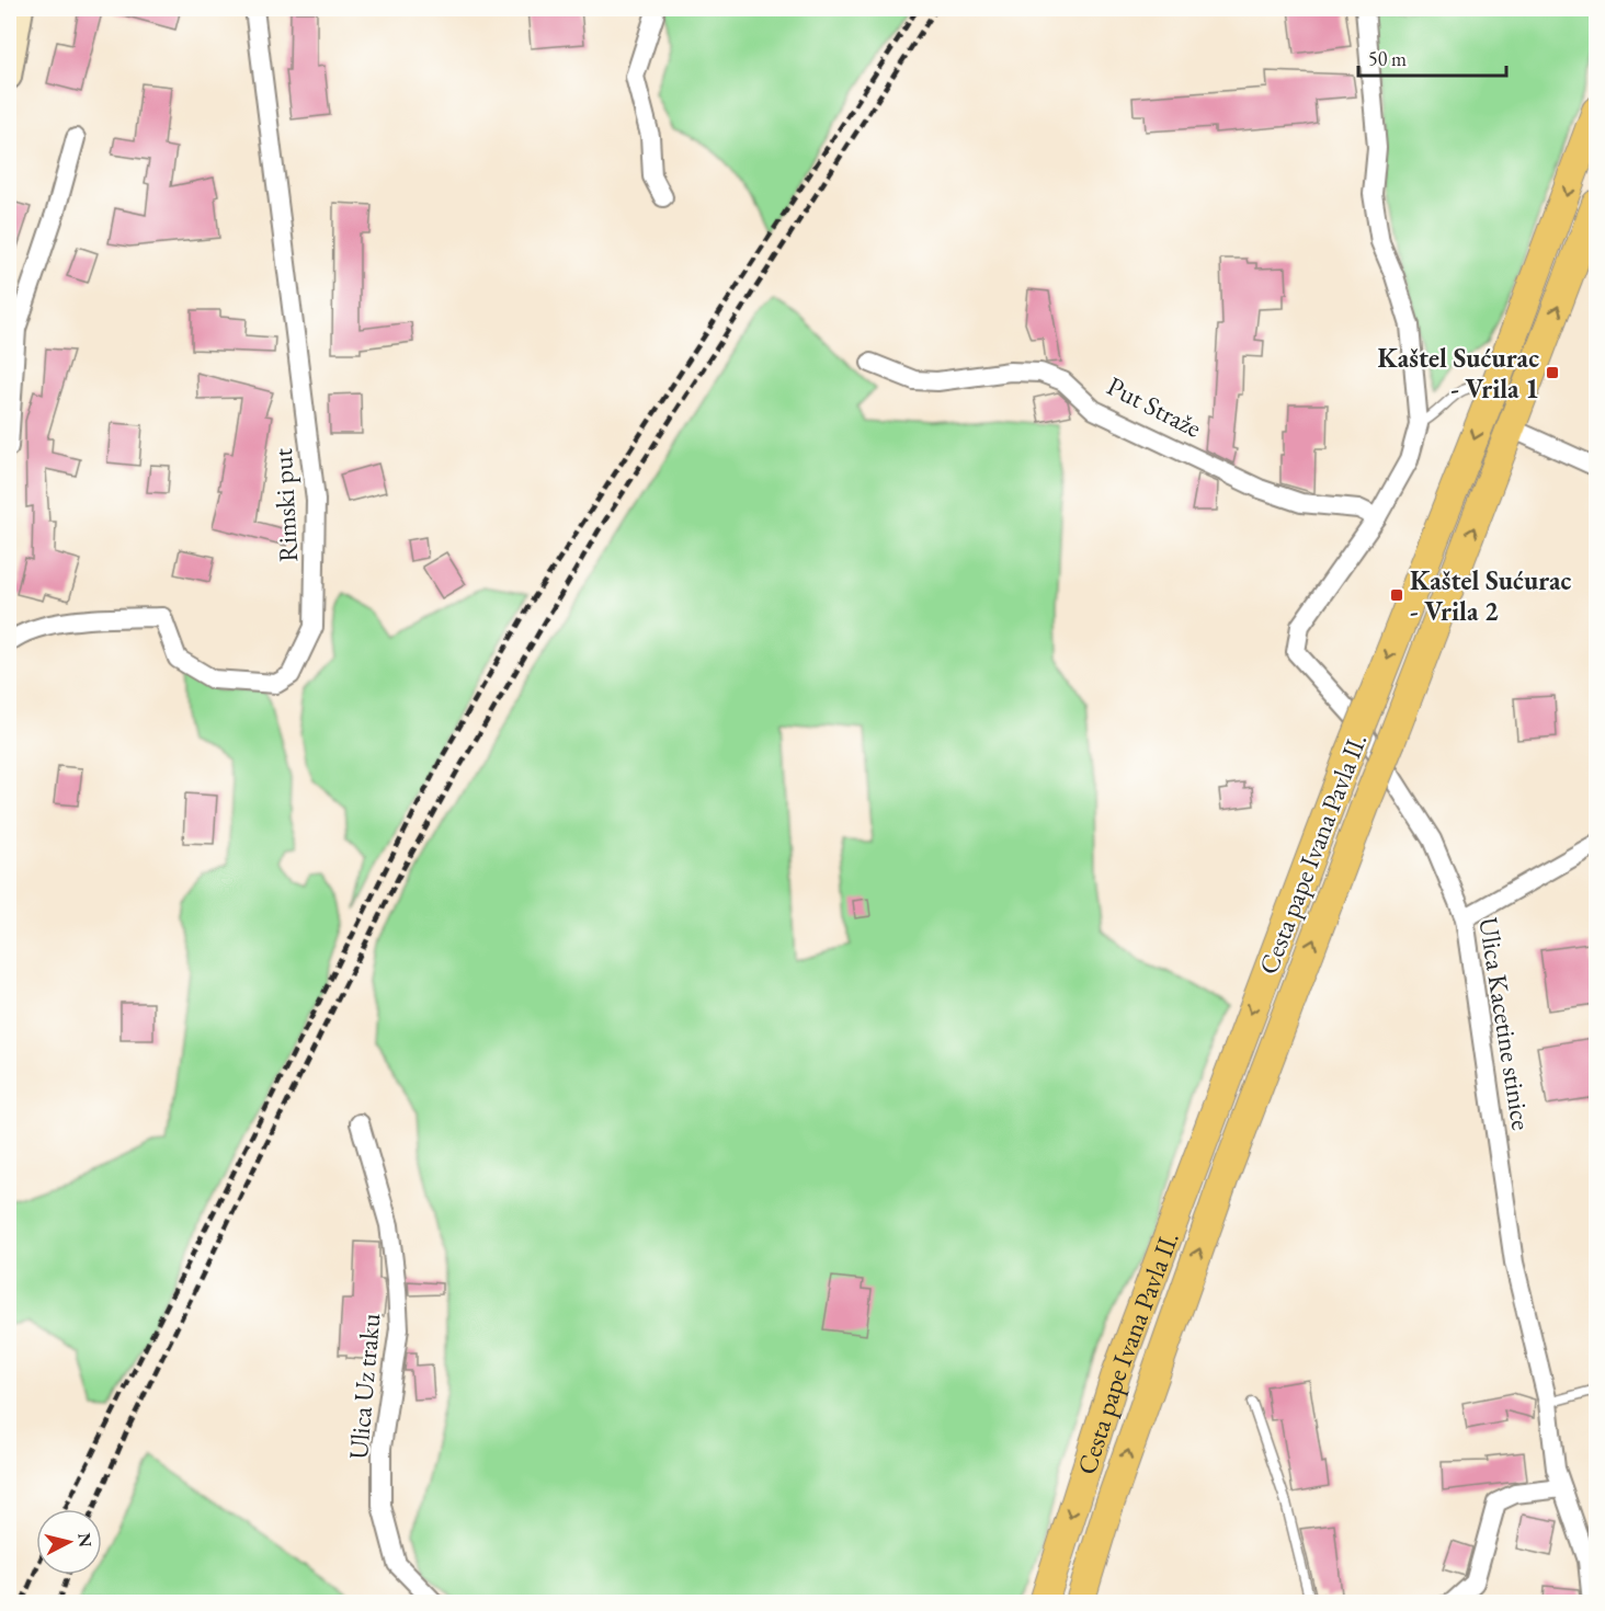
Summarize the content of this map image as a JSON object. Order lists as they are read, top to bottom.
{
  "streets": {
    "main road": ["Cesta pape Ivana Pavla II."],
    "street": [
      "Put Straže",
      "Rimski put",
      "Ulica Kacetine stinice",
      "Ulica Uz traku"
    ]
  },
  "crossings": [
    ["Put Straže", "Ulica Kacetine stinice"]
  ],
  "places": {
    "transit": ["Kaštel Sućurac - Vrila 1", "Kaštel Sućurac - Vrila 2"]
  },
  "scale_bar": "50 m",
  "north": "right"
}
